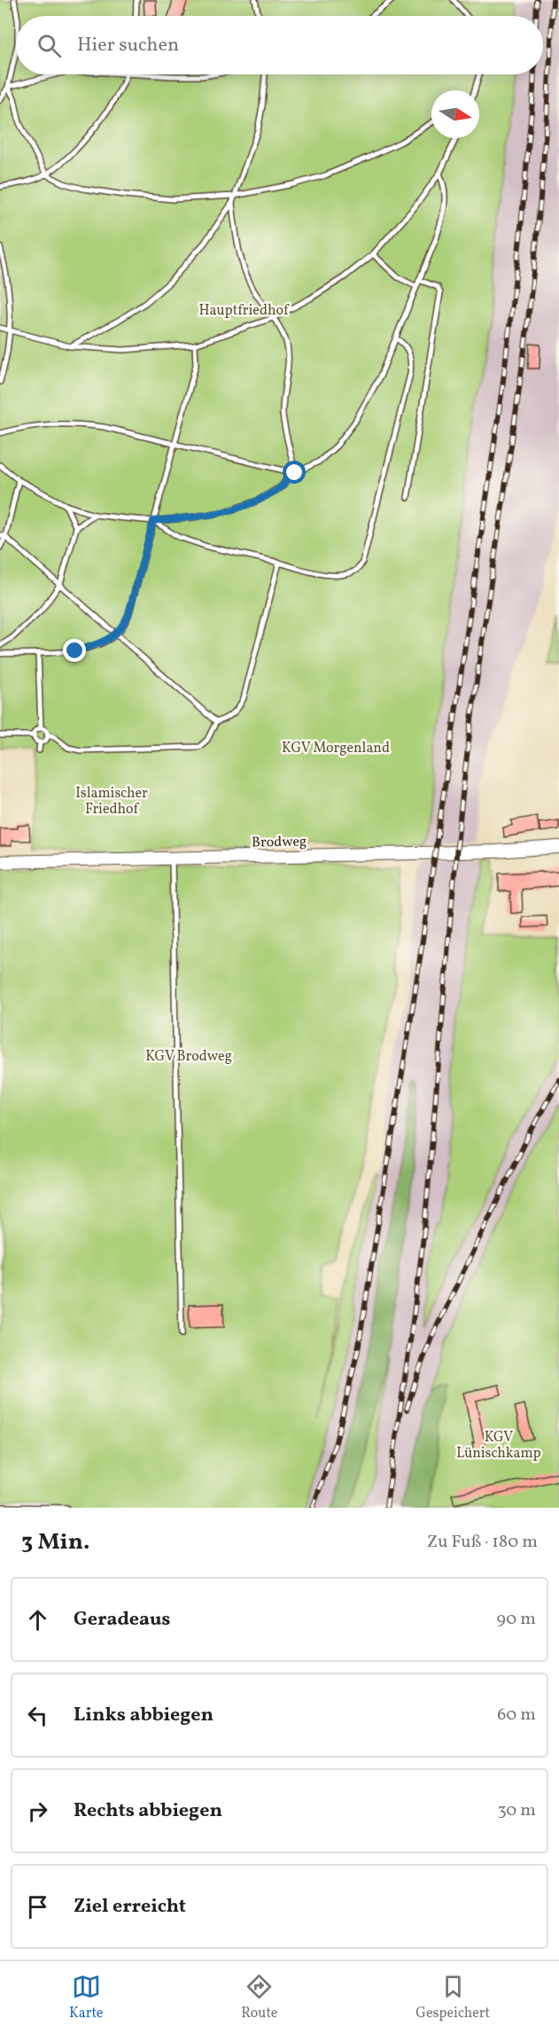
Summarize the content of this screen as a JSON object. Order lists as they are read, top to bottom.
{
  "streets": {
    "street": ["Brodweg"]
  },
  "parks": [
    "Hauptfriedhof",
    "KGV Morgenland",
    "Islamischer Friedhof",
    "KGV Brodweg",
    "KGV Lünischkamp"
  ],
  "north": "right",
  "page": {
    "search": "Hier suchen",
    "heading": ["3 Min.", "Zu Fuß · 180 m"],
    "list": [
      ["Geradeaus", "90 m"],
      ["Links abbiegen", "60 m"],
      ["Rechts abbiegen", "30 m"],
      "Ziel erreicht"
    ],
    "nav": ["Karte", "Route", "Gespeichert"]
  }
}
